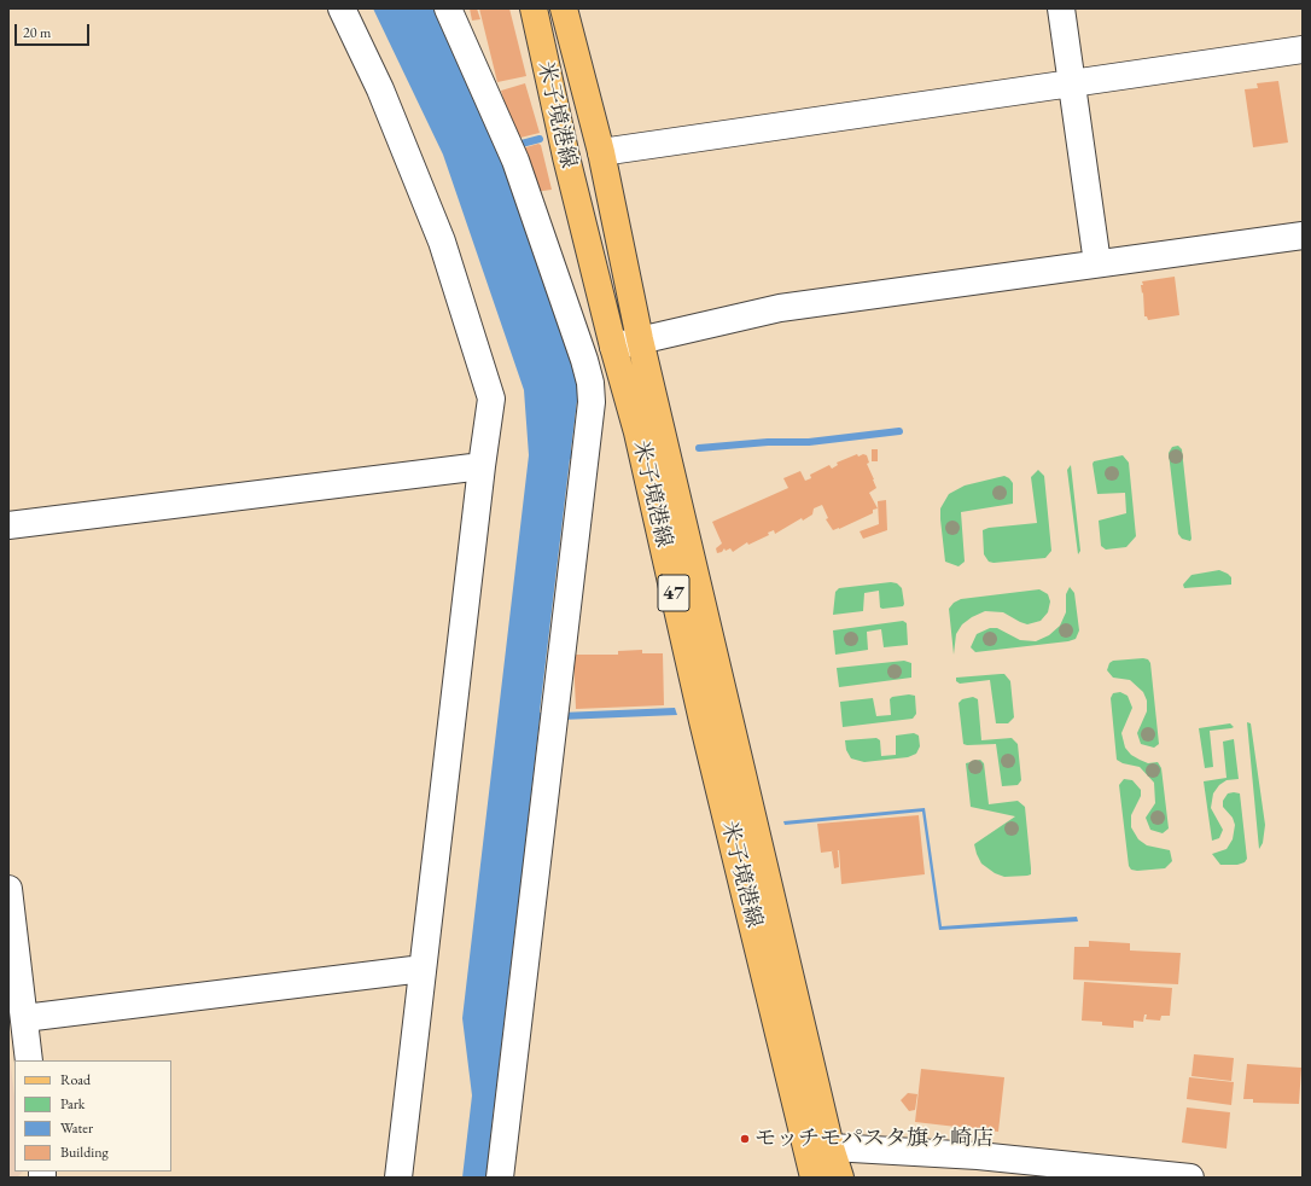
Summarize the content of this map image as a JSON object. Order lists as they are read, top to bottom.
{
  "streets": {
    "main road": ["米子境港線", "47"]
  },
  "places": ["モッチモパスタ旗ヶ崎店"],
  "legend": [
    "Road",
    "Park",
    "Water",
    "Building"
  ],
  "scale_bar": "20 m"
}
